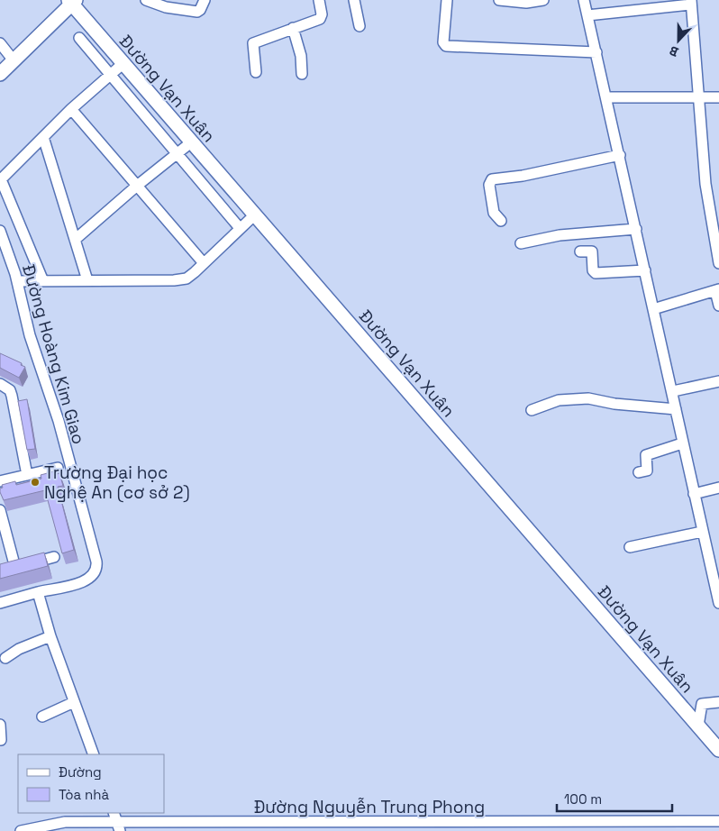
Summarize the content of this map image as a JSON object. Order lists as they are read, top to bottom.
{
  "streets": {
    "main road": ["Đường Vạn Xuân"],
    "street": ["Đường Hoàng Kim Giao", "Đường Nguyễn Trung Phong"]
  },
  "places": ["Trường Đại học Nghệ An (cơ sở 2)"],
  "legend": ["Đường", "Tòa nhà"],
  "scale_bar": "100 m",
  "north": "bottom"
}
